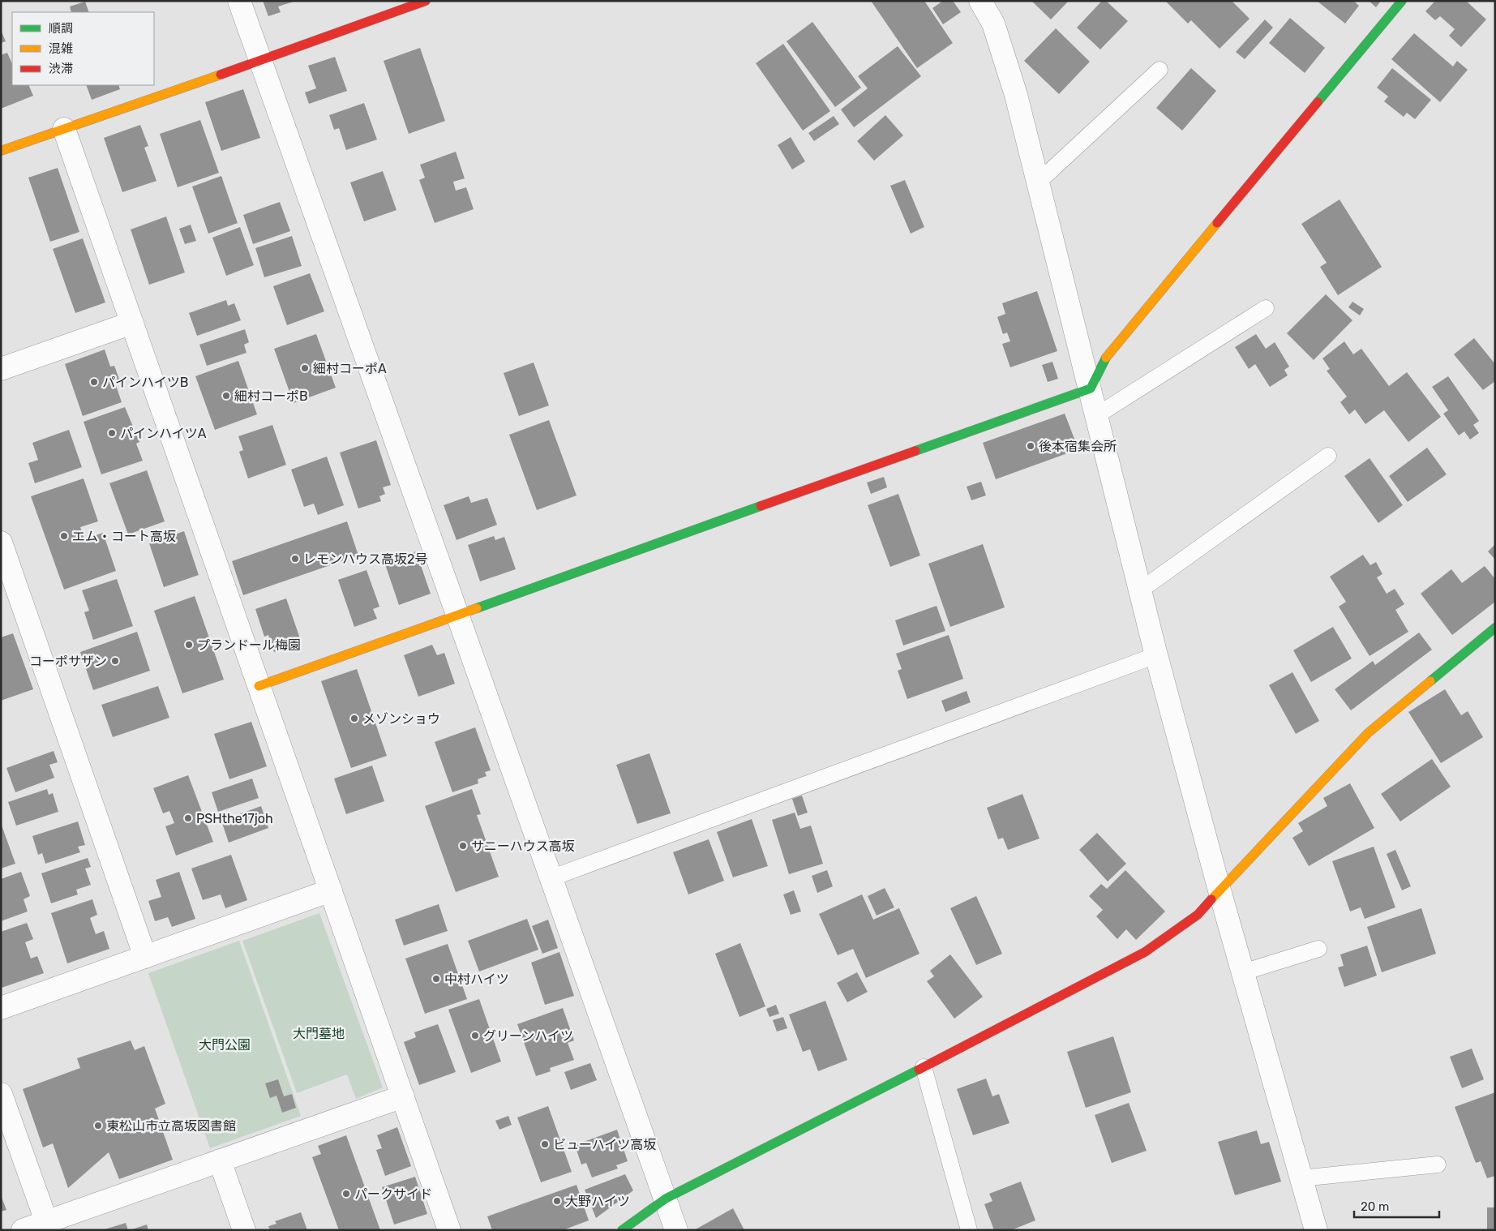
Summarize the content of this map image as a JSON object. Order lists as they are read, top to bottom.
{
  "parks": ["大門墓地", "大門公園"],
  "places": [
    "細村コーポA",
    "パインハイツB",
    "細村コーポB",
    "パインハイツA",
    "後本宿集会所",
    "エム・コート高坂",
    "レモンハウス高坂2号",
    "プランドール梅園",
    "コーポサザン",
    "メゾンショウ",
    "PSHthe17joh",
    "サニーハウス高坂",
    "中村ハイツ",
    "グリーンハイツ",
    "東松山市立高坂図書館",
    "ビューハイツ高坂",
    "パークサイド",
    "大野ハイツ"
  ],
  "legend": ["順調", "混雑", "渋滞"],
  "scale_bar": "20 m"
}
